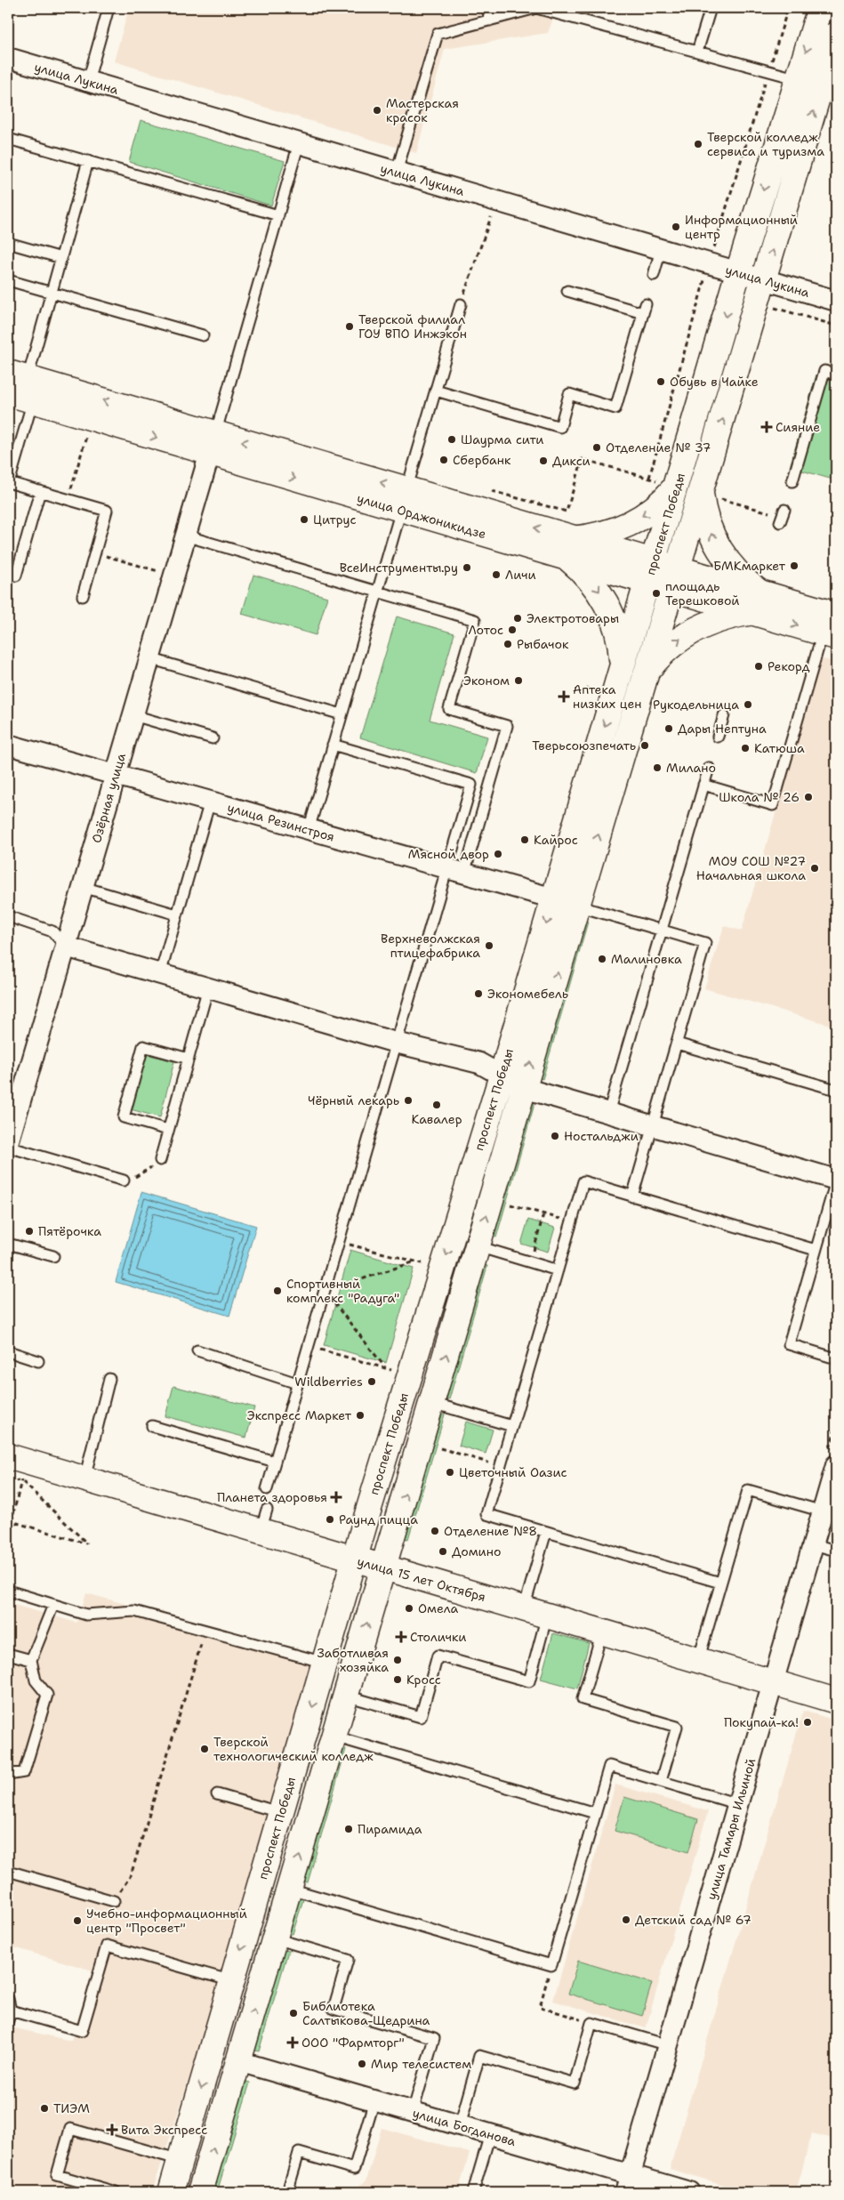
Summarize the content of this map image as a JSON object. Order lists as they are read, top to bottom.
{
  "streets": {
    "main road": ["улица Орджоникидзе", "проспект Победы", "улица 15 лет Октября"],
    "street": [
      "улица Лукина",
      "Озёрная улица",
      "улица Резинстроя",
      "улица Тамары Ильиной",
      "улица Богданова"
    ]
  },
  "crossings": [
    ["улица Лукина", "проспект Победы"],
    ["улица Орджоникидзе", "проспект Победы"],
    ["улица Орджоникидзе", "Озёрная улица"],
    ["проспект Победы", "улица Резинстроя"],
    ["проспект Победы", "улица 15 лет Октября"],
    ["проспект Победы", "улица Богданова"],
    ["Озёрная улица", "улица Резинстроя"],
    ["улица 15 лет Октября", "улица Тамары Ильиной"],
    ["улица Тамары Ильиной", "улица Богданова"]
  ],
  "places": {
    "other": [
      "Мастерская красок",
      "Тверской колледж сервиса и туризма",
      "Информационный центр",
      "Тверской филиал ГОУ ВПО Инжэкон",
      "Обувь в Чайке",
      "Шаурма сити",
      "Отделение № 37",
      "Сбербанк",
      "Дикси",
      "Цитрус",
      "БМКмаркет",
      "ВсеИнструменты.ру",
      "Личи",
      "площадь Терешковой",
      "Электротовары",
      "Лотос",
      "Рыбачок",
      "Рекорд",
      "Эконом",
      "Рукодельница",
      "Дары Нептуна",
      "Тверьсоюзпечать",
      "Катюша",
      "Милано",
      "Школа № 26",
      "Кайрос",
      "Мясной двор",
      "МОУ СОШ №27 Начальная школа",
      "Верхневолжская птицефабрика",
      "Малиновка",
      "Экономебель",
      "Чёрный лекарь",
      "Кавалер",
      "Ностальджи",
      "Пятёрочка",
      "Спортивный комплекс \"Радуга\"",
      "Wildberries",
      "Экспресс Маркет",
      "Цветочный Оазис",
      "Раунд пицца",
      "Отделение №8",
      "Домино",
      "Омела",
      "Заботливая хозяйка",
      "Кросс",
      "Покупай-ка!",
      "Тверской технологический колледж",
      "Пирамида",
      "Детский сад № 67",
      "Учебно-информационный центр \"Просвет\"",
      "Библиотека Салтыкова-Щедрина",
      "Мир телесистем",
      "ТИЭМ"
    ],
    "health": [
      "Сияние",
      "Аптека низких цен",
      "Планета здоровья",
      "Столички",
      "ООО \"Фармторг\"",
      "Вита Экспресс"
    ]
  }
}
